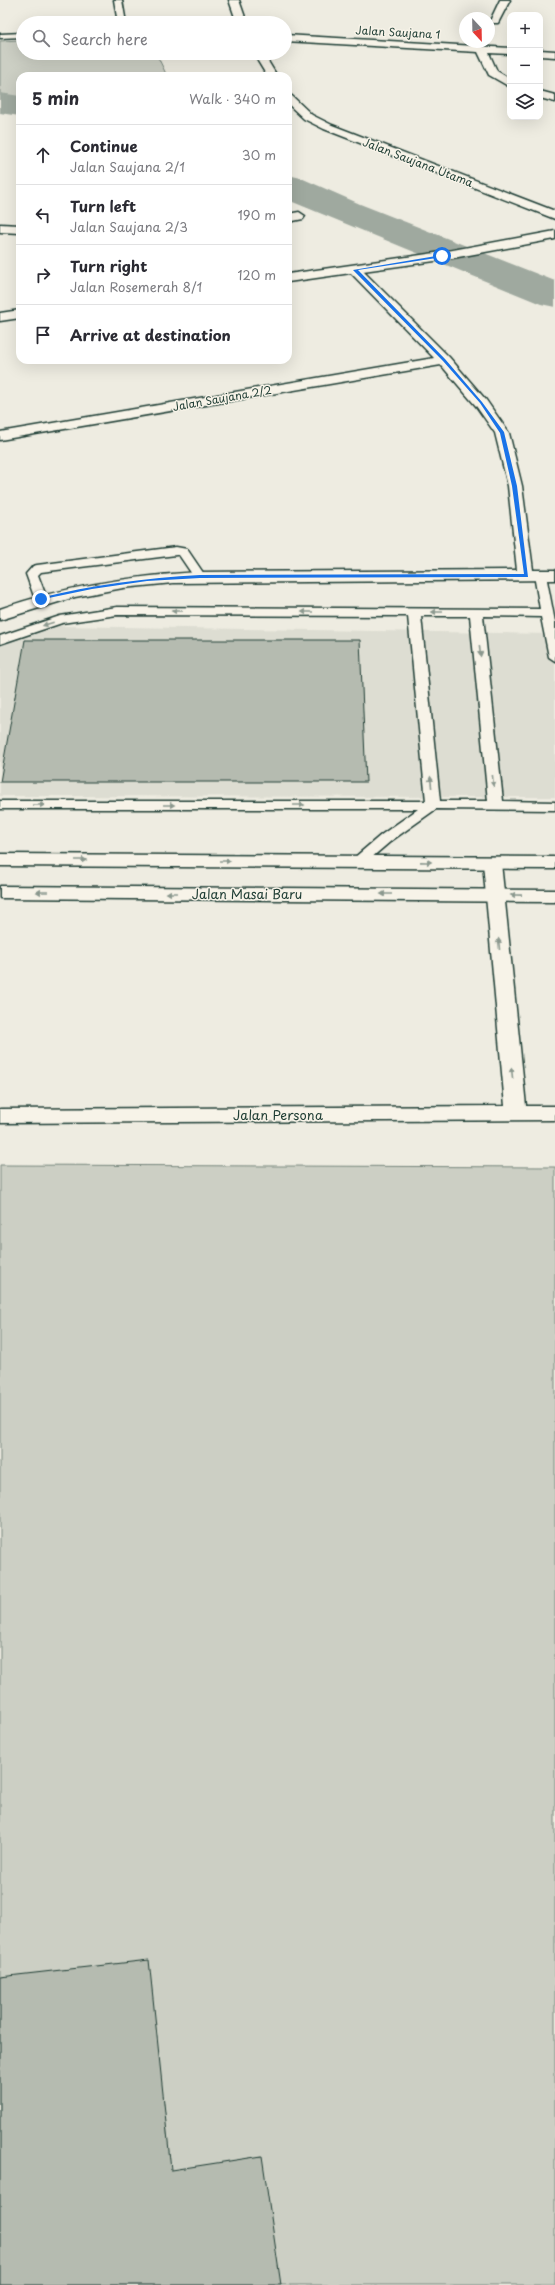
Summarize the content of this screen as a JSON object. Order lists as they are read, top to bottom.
{
  "streets": {
    "street": [
      "Jalan Saujana 1",
      "Jalan Saujana Utama",
      "Jalan Saujana 2/2",
      "Jalan Masai Baru",
      "Jalan Persona"
    ]
  },
  "north": "bottom",
  "page": {
    "map_buttons": ["+", "−"],
    "search": "Search here",
    "heading": ["5 min", "Walk · 340 m"],
    "list": [
      ["Continue", "Jalan Saujana 2/1", "30 m"],
      ["Turn left", "Jalan Saujana 2/3", "190 m"],
      ["Turn right", "Jalan Rosemerah 8/1", "120 m"],
      "Arrive at destination"
    ]
  }
}
